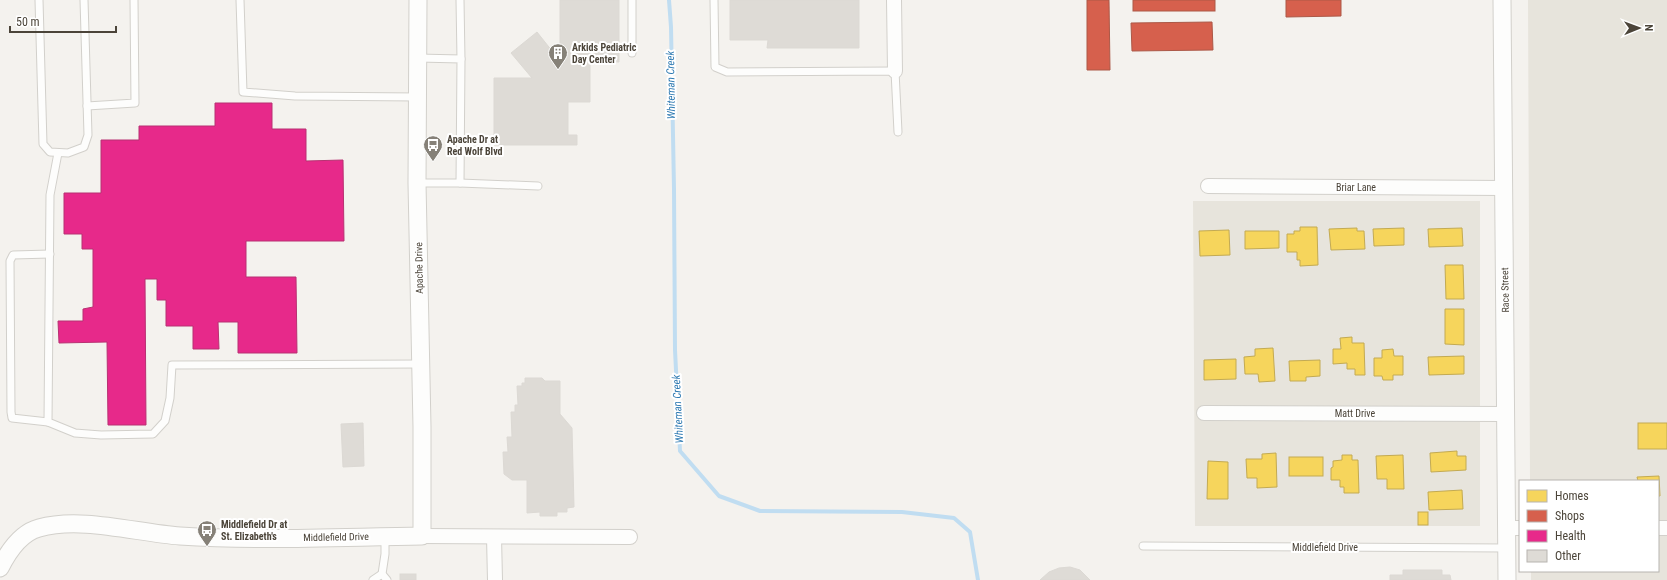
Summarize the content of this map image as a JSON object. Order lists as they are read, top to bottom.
{
  "streets": {
    "street": [
      "Briar Lane",
      "Apache Drive",
      "Race Street",
      "Matt Drive",
      "Middlefield Drive"
    ]
  },
  "crossings": [
    ["Briar Lane", "Race Street"],
    ["Apache Drive", "Middlefield Drive"],
    ["Race Street", "Matt Drive"],
    ["Race Street", "Middlefield Drive"]
  ],
  "water": ["Whiteman Creek"],
  "places": {
    "building": ["Arkids Pediatric Day Center"],
    "bus stop": ["Apache Dr at Red Wolf Blvd", "Middlefield Dr at St. Elizabeth's"]
  },
  "legend": [
    "Homes",
    "Shops",
    "Health",
    "Other"
  ],
  "scale_bar": "50 m",
  "north": "right"
}
